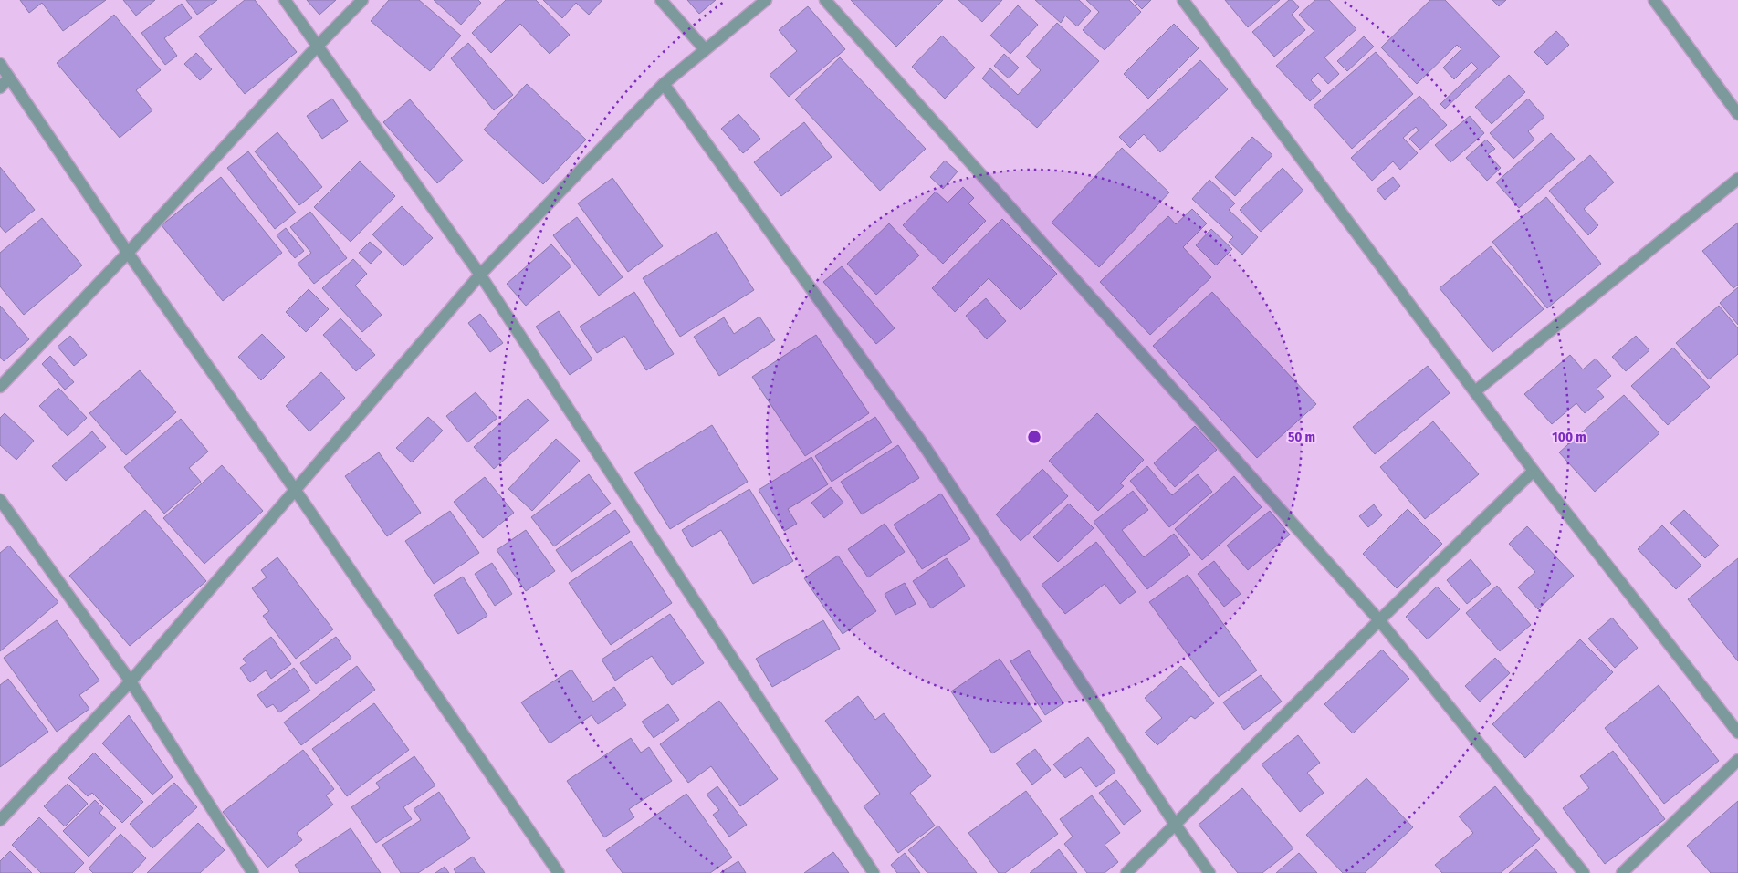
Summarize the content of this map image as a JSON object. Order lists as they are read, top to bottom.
{
  "rings": ["50 m", "100 m"]
}
